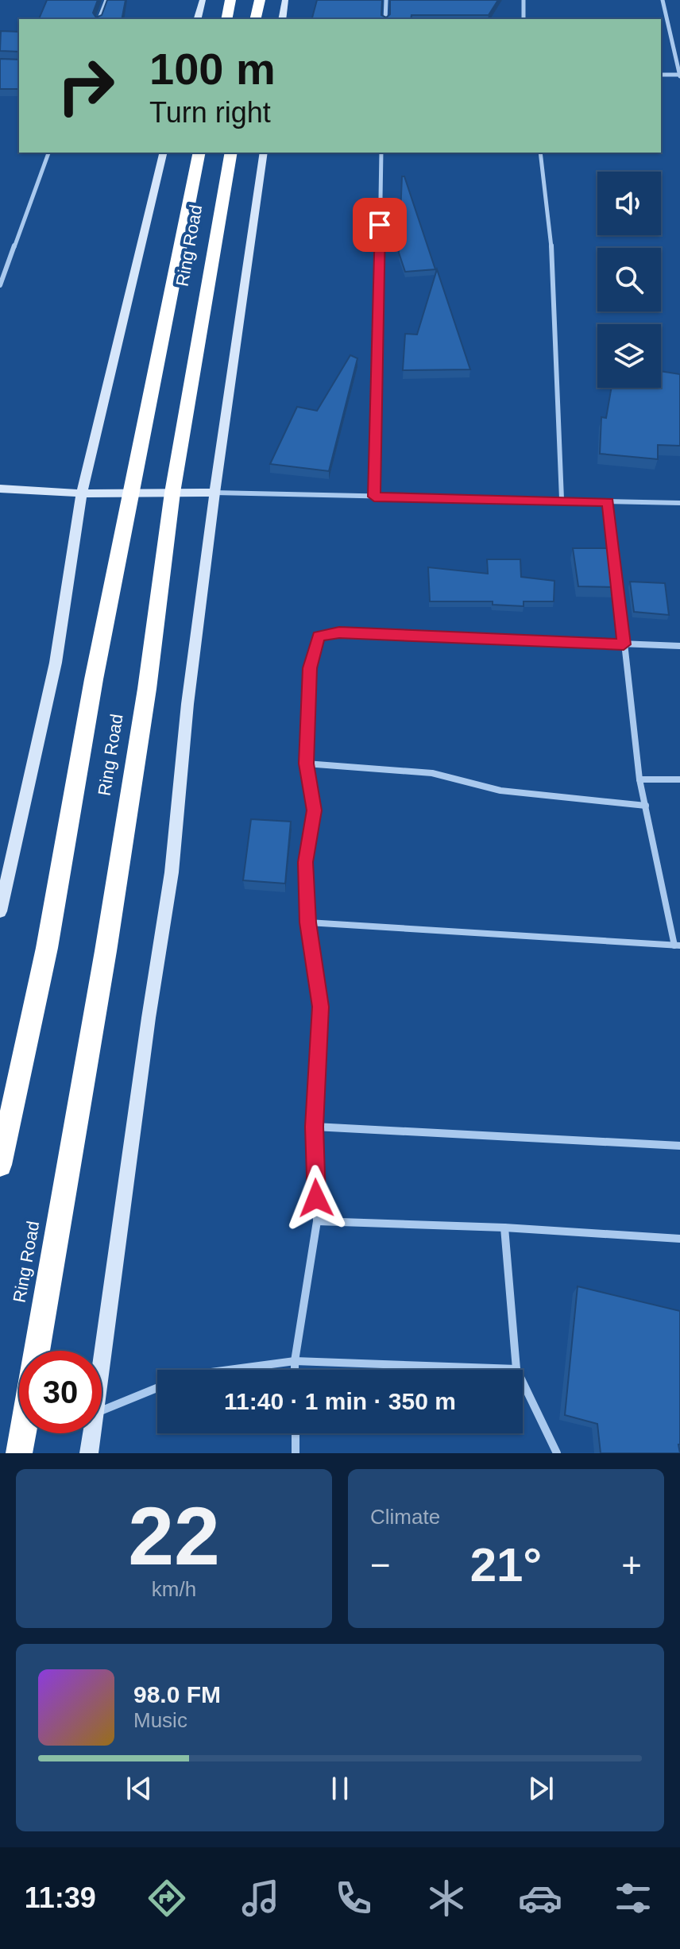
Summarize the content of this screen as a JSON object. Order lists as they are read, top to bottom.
{
  "streets": {
    "highway": ["Ring Road"]
  },
  "page": {
    "turn": ["100 m", "Turn right"],
    "limit": "30",
    "trip": "11:40 · 1 min · 350 m",
    "tile": [
      ["22", "km/h"],
      "Climate"
    ],
    "heat": ["−", "21°", "+"],
    "song": ["98.0 FM", "Music"],
    "tabs": "11:39"
  }
}
